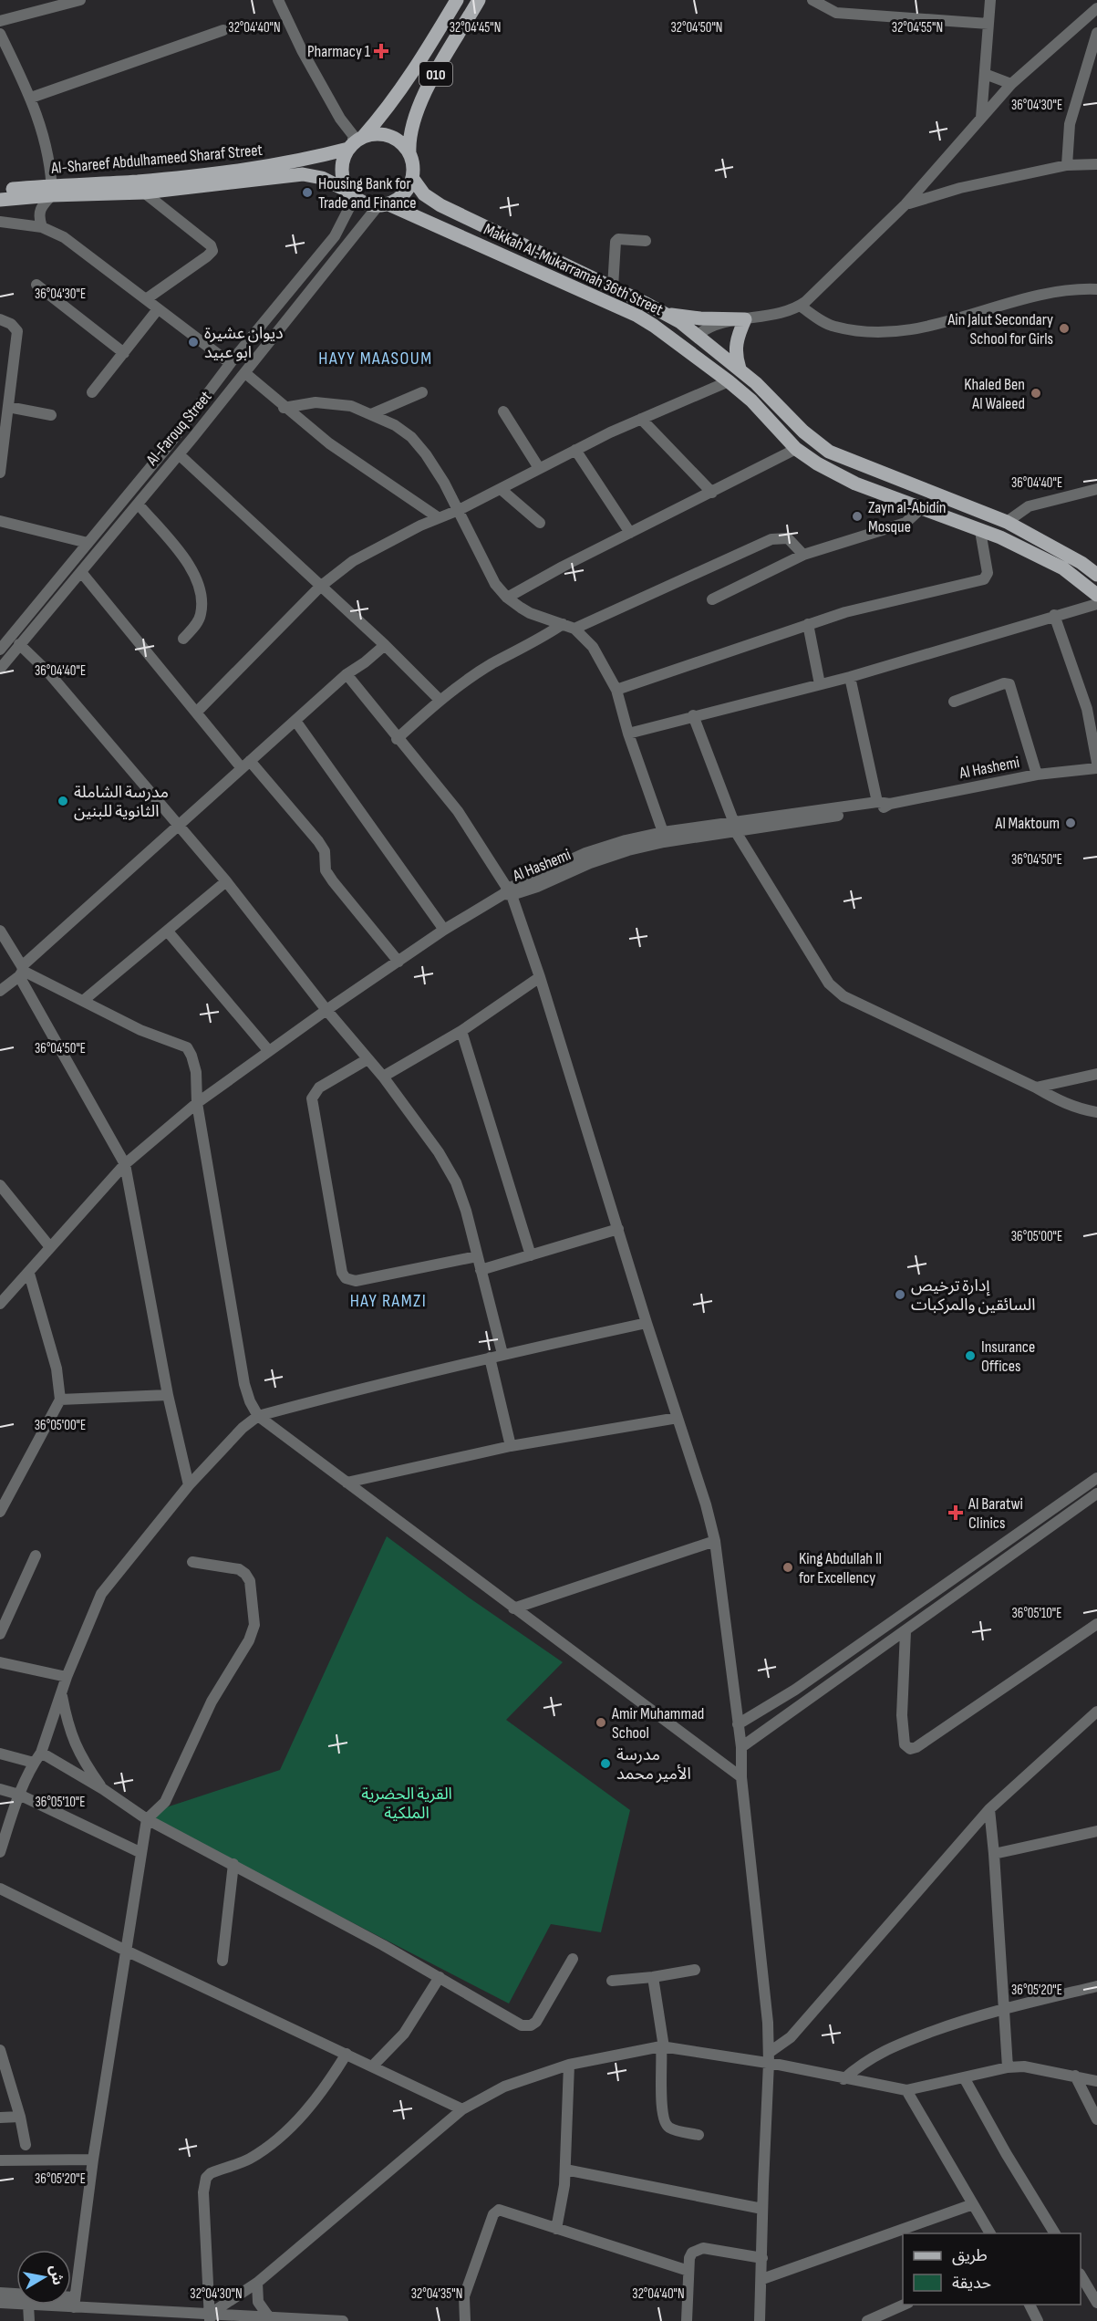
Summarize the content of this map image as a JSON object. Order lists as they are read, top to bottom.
{
  "streets": {
    "main road": ["010", "Al-Shareef Abdulhameed Sharaf Street", "Makkah Al-Mukarramah 36th Street"],
    "street": ["Al-Farouq Street", "Al Hashemi"]
  },
  "crossings": [
    ["010", "Al-Shareef Abdulhameed Sharaf Street"],
    ["010", "Makkah Al-Mukarramah 36th Street"],
    ["010", "Al-Farouq Street"],
    ["Al-Shareef Abdulhameed Sharaf Street", "Makkah Al-Mukarramah 36th Street"],
    ["Al-Shareef Abdulhameed Sharaf Street", "Al-Farouq Street"],
    ["Makkah Al-Mukarramah 36th Street", "Al-Farouq Street"]
  ],
  "districts": ["HAYY MAASOUM", "HAY RAMZI"],
  "parks": ["القرية الحضرية الملكية"],
  "places": {
    "health": ["Pharmacy 1", "Al Baratwi Clinics"],
    "other": [
      "Housing Bank for Trade and Finance",
      "Ain Jalut Secondary School for Girls",
      "ديوان عشيرة ابو عبيد",
      "Khaled Ben Al Waleed",
      "Zayn al-Abidin Mosque",
      "مدرسة الشاملة الثانوية للبنين",
      "Al Maktoum",
      "إدارة ترخيص السائقين والمركبات",
      "Insurance Offices",
      "King Abdullah II for Excellency",
      "Amir Muhammad School",
      "مدرسة الأمير محمد"
    ]
  },
  "legend": ["طريق", "حديقة"],
  "north": "right",
  "coordinates": [
    "32°04'40\"N",
    "32°04'45\"N",
    "32°04'50\"N",
    "32°04'55\"N",
    "36°04'30\"E",
    "36°04'40\"E",
    "36°04'50\"E",
    "36°05'00\"E",
    "36°05'10\"E",
    "36°05'20\"E",
    "32°04'30\"N",
    "32°04'35\"N"
  ]
}
